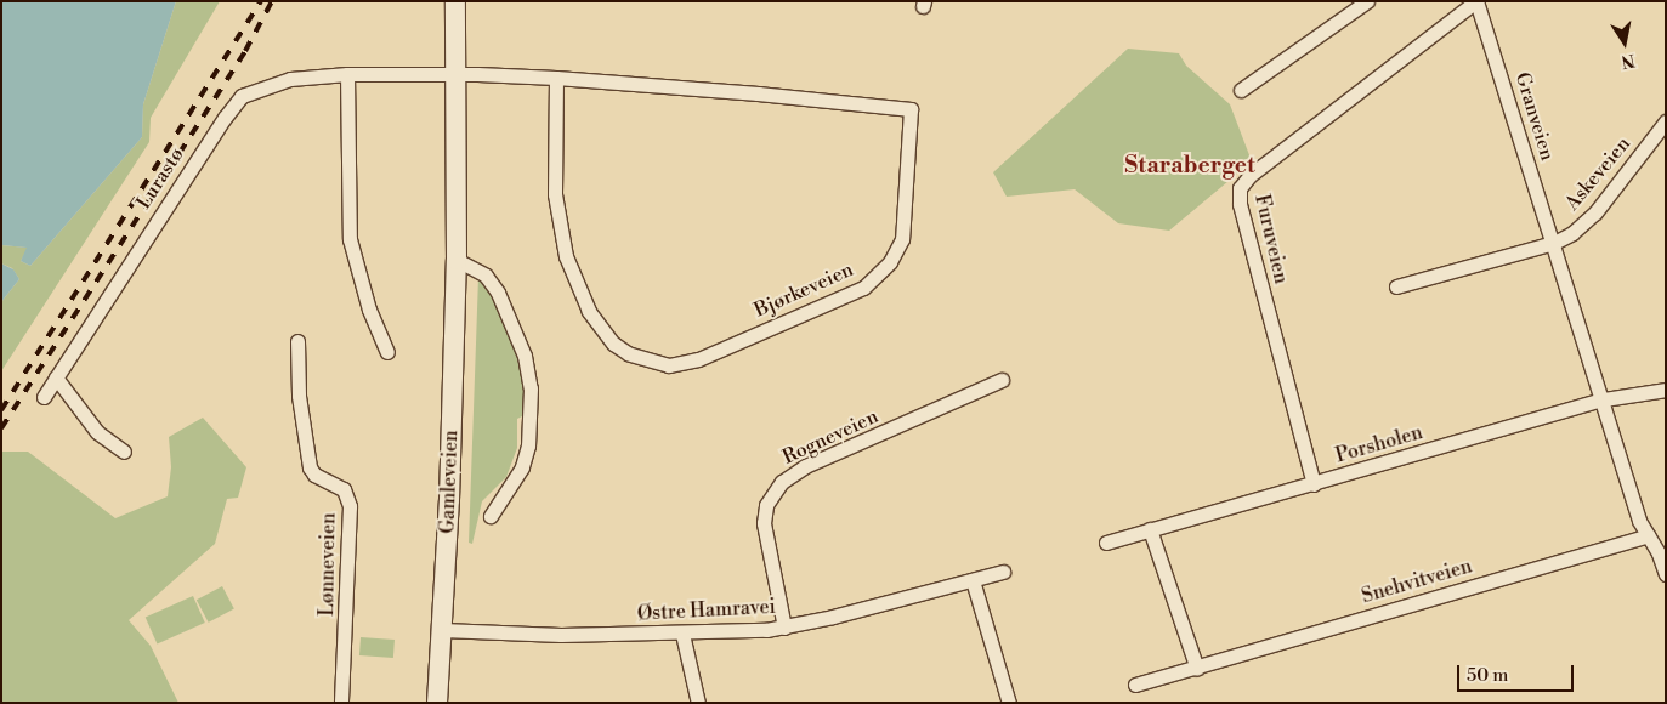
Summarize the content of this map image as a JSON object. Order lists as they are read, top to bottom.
{
  "streets": {
    "main road": ["Gamleveien"],
    "street": [
      "Granveien",
      "Askeveien",
      "Lurastø",
      "Furuveien",
      "Bjørkeveien",
      "Rogneveien",
      "Porsholen",
      "Lønneveien",
      "Snehvitveien",
      "Østre Hamravei"
    ]
  },
  "crossings": [
    ["Granveien", "Askeveien"],
    ["Granveien", "Furuveien"],
    ["Granveien", "Porsholen"],
    ["Lurastø", "Bjørkeveien"],
    ["Lurastø", "Gamleveien"],
    ["Furuveien", "Porsholen"],
    ["Bjørkeveien", "Gamleveien"],
    ["Rogneveien", "Østre Hamravei"],
    ["Gamleveien", "Østre Hamravei"]
  ],
  "districts": ["Staraberget"],
  "scale_bar": "50 m",
  "north": "bottom"
}
